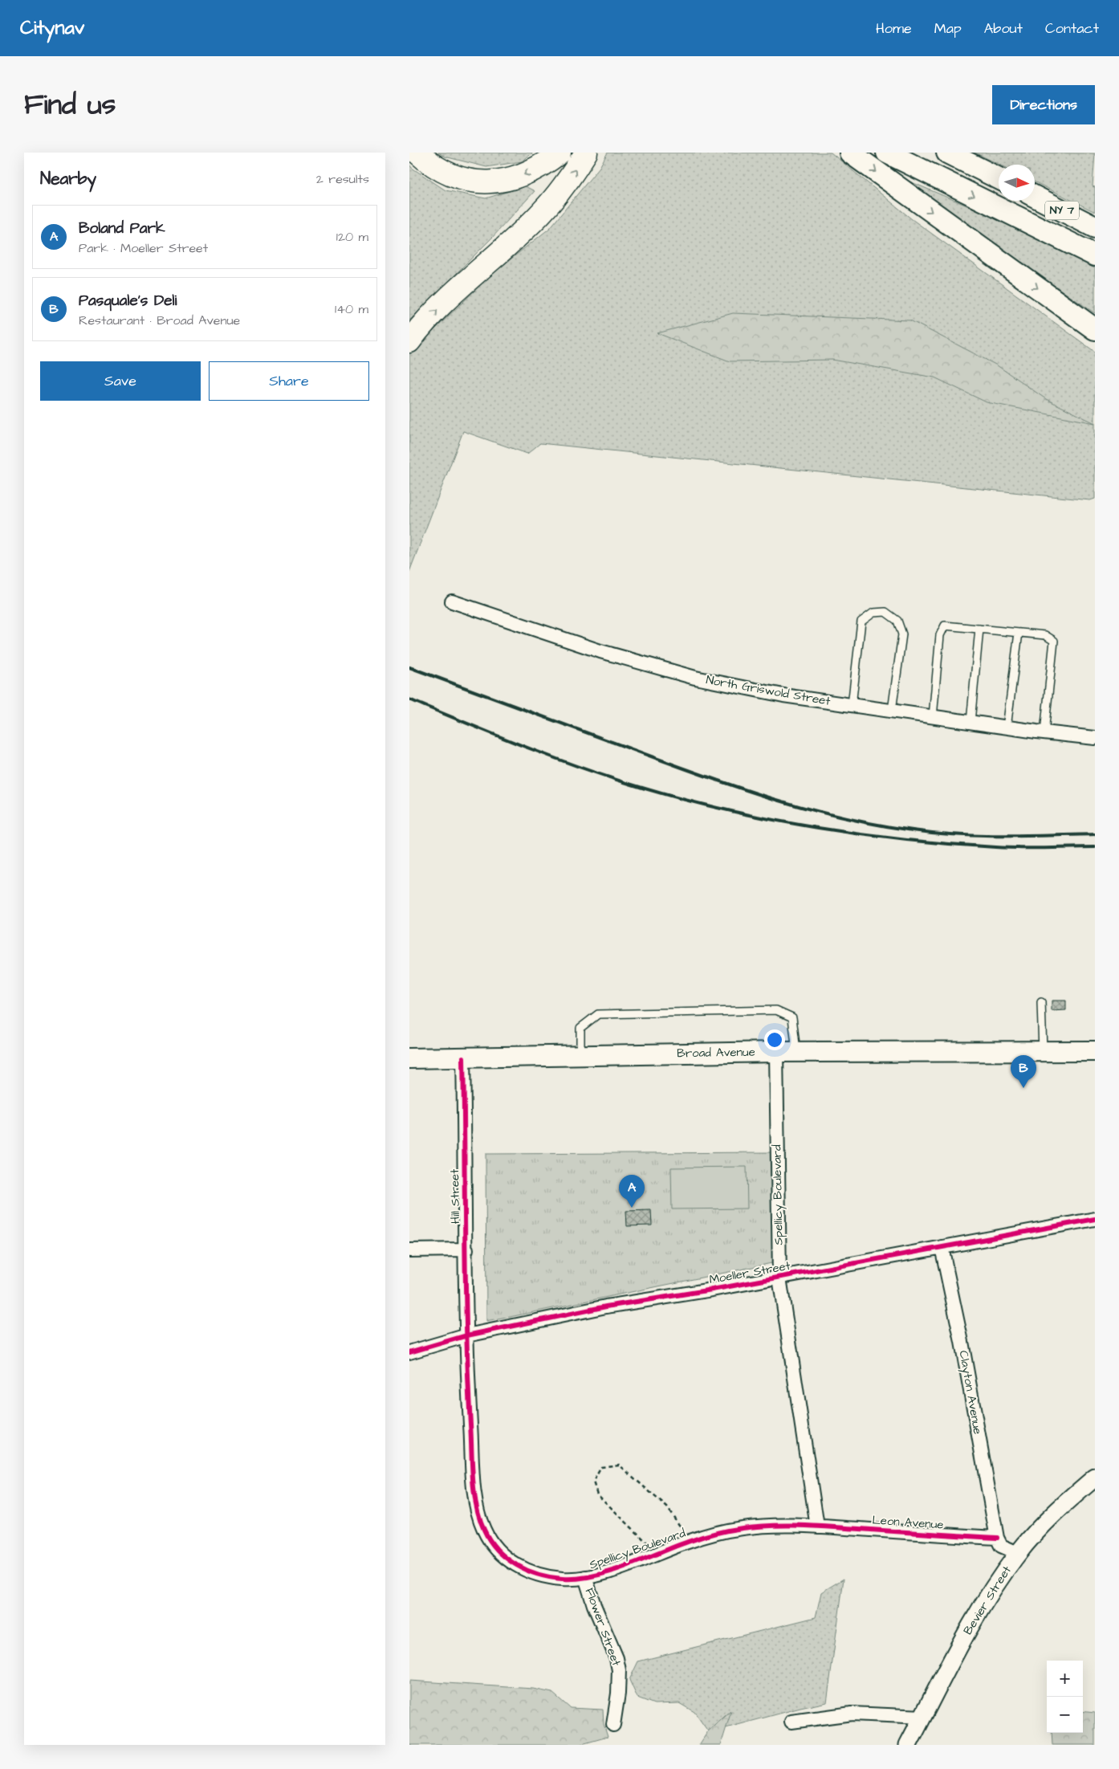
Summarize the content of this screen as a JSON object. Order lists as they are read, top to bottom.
{
  "streets": {
    "main road": ["NY 7", "Broad Avenue"],
    "street": [
      "North Griswold Street",
      "Spellicy Boulevard",
      "Hill Street",
      "Moeller Street",
      "Clayton Avenue",
      "Leon Avenue",
      "Bevier Street",
      "Flower Street"
    ]
  },
  "crossings": [
    ["Broad Avenue", "Spellicy Boulevard"],
    ["Broad Avenue", "Hill Street"],
    ["Spellicy Boulevard", "Hill Street"],
    ["Spellicy Boulevard", "Moeller Street"],
    ["Spellicy Boulevard", "Leon Avenue"],
    ["Spellicy Boulevard", "Flower Street"],
    ["Hill Street", "Moeller Street"],
    ["Moeller Street", "Clayton Avenue"],
    ["Clayton Avenue", "Leon Avenue"]
  ],
  "north": "right",
  "page": {
    "header": "Citynav",
    "nav": [
      "Home",
      "Map",
      "About",
      "Contact"
    ],
    "title": "Find us",
    "buttons": [
      "Directions",
      ["Save", "Share"]
    ],
    "heading": ["Nearby", "2 results"],
    "list": [
      {
        "mark": "A",
        "name": "Boland Park",
        "note": "Park · Moeller Street",
        "value": "120 m"
      },
      {
        "mark": "B",
        "name": "Pasquale's Deli",
        "note": "Restaurant · Broad Avenue",
        "value": "140 m"
      }
    ],
    "pins": ["B", "A"],
    "map_buttons": ["+", "−"]
  }
}
